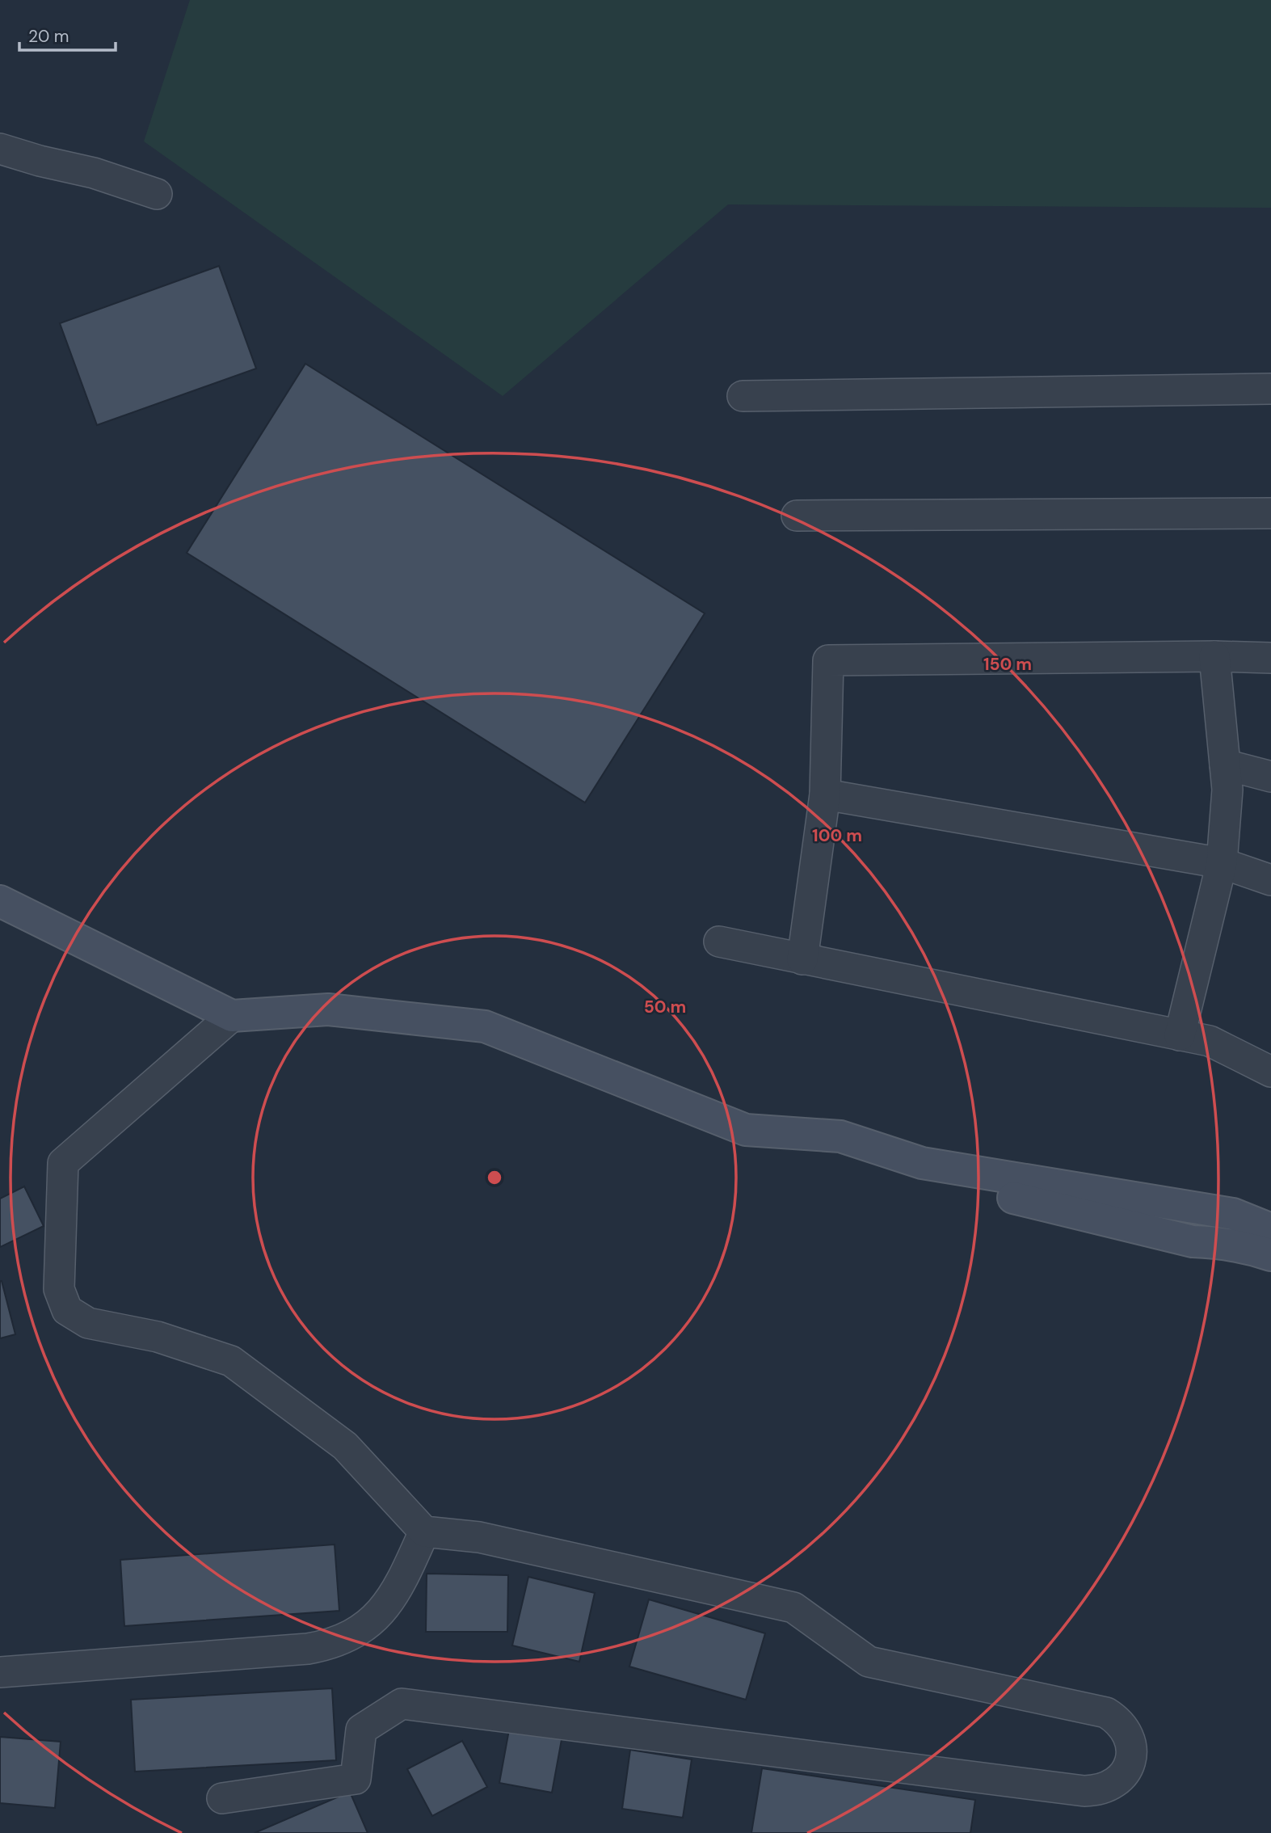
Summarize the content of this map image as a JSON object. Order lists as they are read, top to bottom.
{
  "scale_bar": "20 m",
  "rings": ["150 m", "100 m", "50 m"]
}
